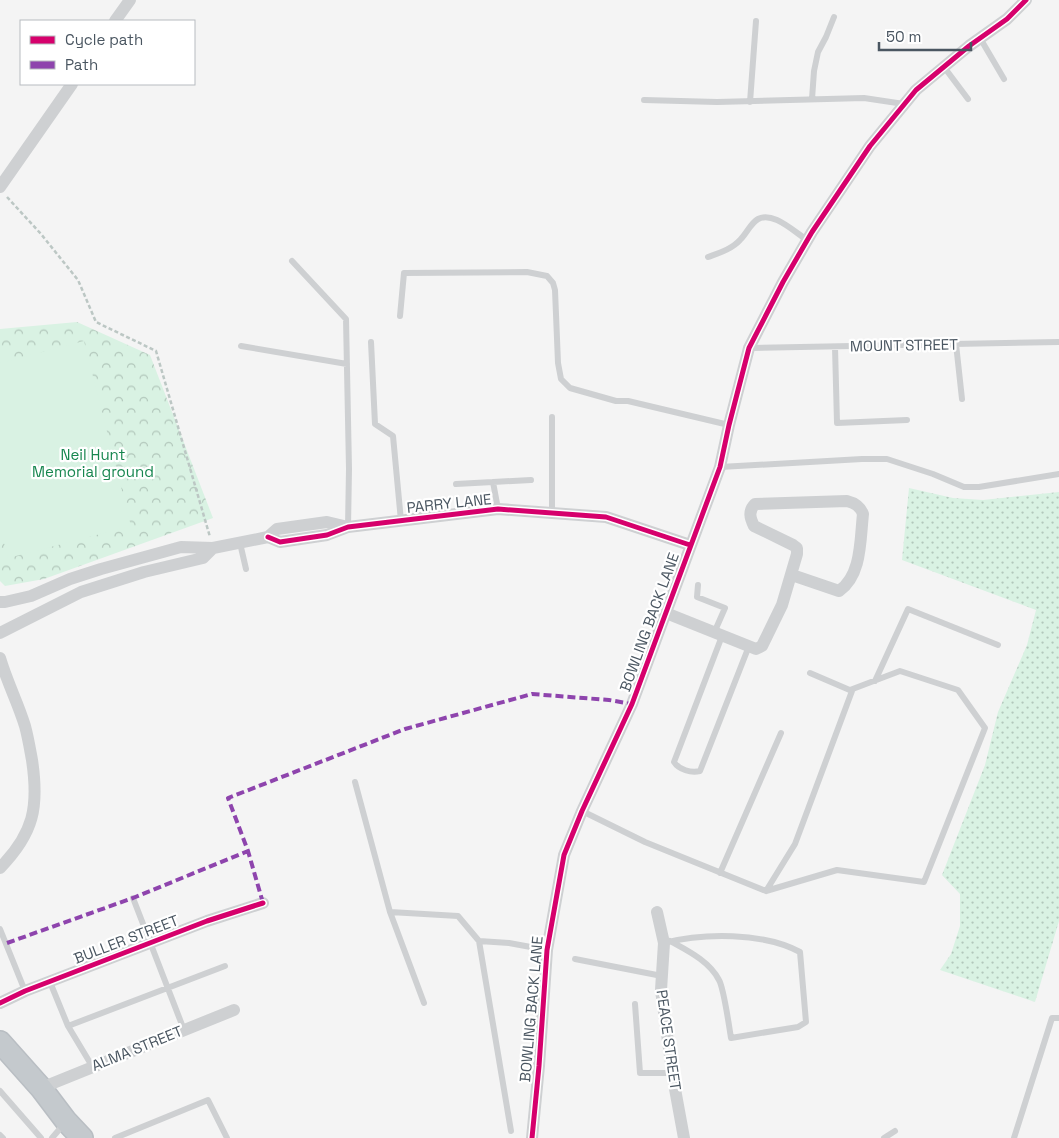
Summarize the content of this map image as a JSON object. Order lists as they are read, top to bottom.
{
  "streets": {
    "street": [
      "PARRY LANE",
      "BOWLING BACK LANE",
      "BULLER STREET",
      "PEACE STREET",
      "ALMA STREET"
    ],
    "lane": ["MOUNT STREET"]
  },
  "crossings": [
    ["MOUNT STREET", "BOWLING BACK LANE"],
    ["PARRY LANE", "BOWLING BACK LANE"]
  ],
  "parks": ["Neil Hunt Memorial ground"],
  "legend": ["Cycle path", "Path"],
  "scale_bar": "50 m"
}
